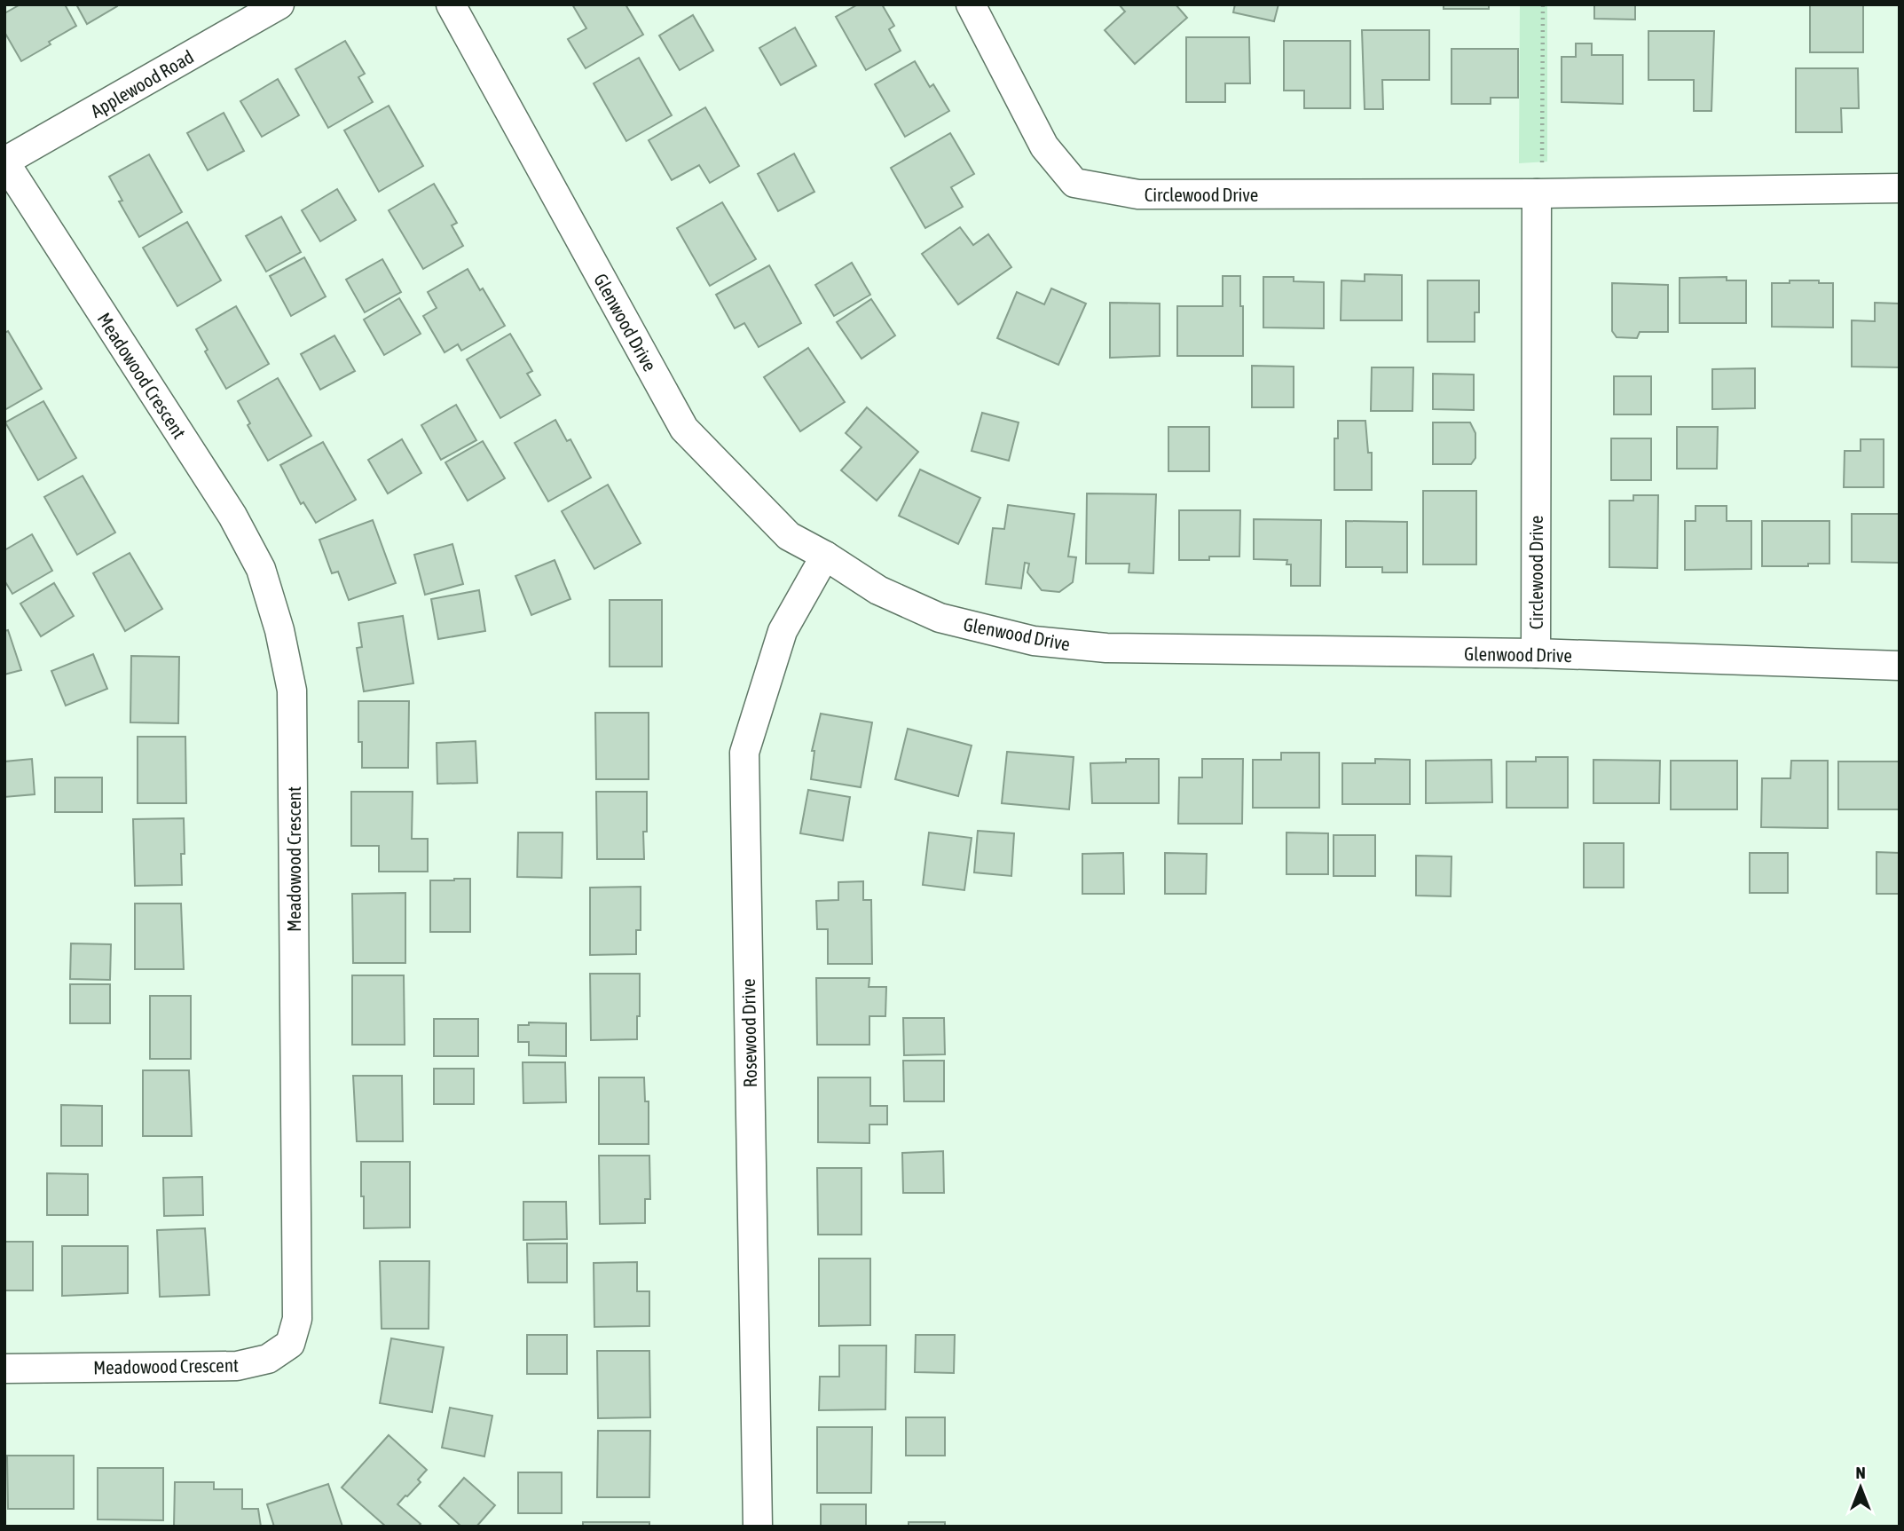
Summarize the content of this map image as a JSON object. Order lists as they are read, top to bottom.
{
  "streets": {
    "street": [
      "Applewood Road",
      "Circlewood Drive",
      "Glenwood Drive",
      "Meadowood Crescent",
      "Rosewood Drive"
    ]
  },
  "crossings": [
    ["Applewood Road", "Meadowood Crescent"],
    ["Circlewood Drive", "Glenwood Drive"],
    ["Glenwood Drive", "Rosewood Drive"]
  ],
  "north": "top"
}
